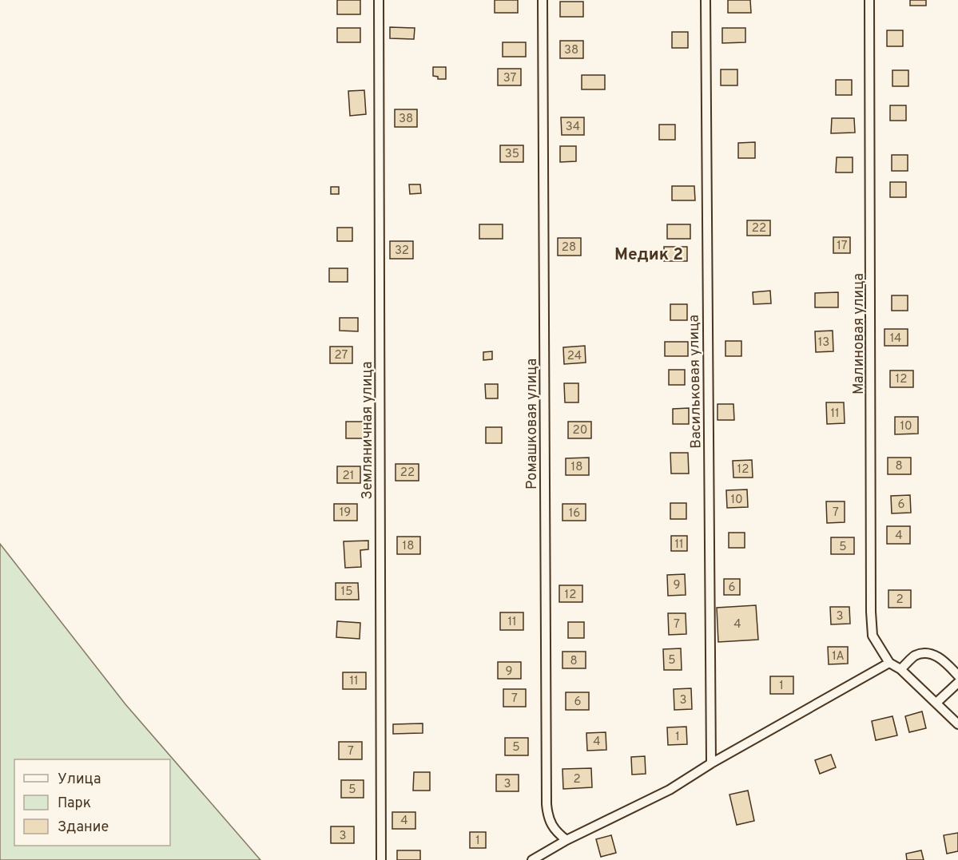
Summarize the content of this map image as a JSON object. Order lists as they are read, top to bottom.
{
  "streets": {
    "street": [
      "Малиновая улица",
      "Васильковая улица",
      "Ромашковая улица",
      "Земляничная улица"
    ]
  },
  "districts": ["Медик 2"],
  "house_numbers": [
    "38",
    "37",
    "38",
    "34",
    "35",
    "22",
    "17",
    "28",
    "32",
    "14",
    "13",
    "27",
    "24",
    "12",
    "11",
    "10",
    "20",
    "8",
    "18",
    "12",
    "22",
    "21",
    "10",
    "6",
    "19",
    "7",
    "16",
    "4",
    "11",
    "18",
    "5",
    "9",
    "6",
    "15",
    "12",
    "2",
    "3",
    "11",
    "7",
    "4",
    "1А",
    "5",
    "8",
    "9",
    "11",
    "1",
    "7",
    "3",
    "6",
    "1",
    "4",
    "5",
    "7",
    "2",
    "3",
    "5",
    "4",
    "3",
    "1"
  ],
  "legend": ["Улица", "Парк", "Здание"]
}
